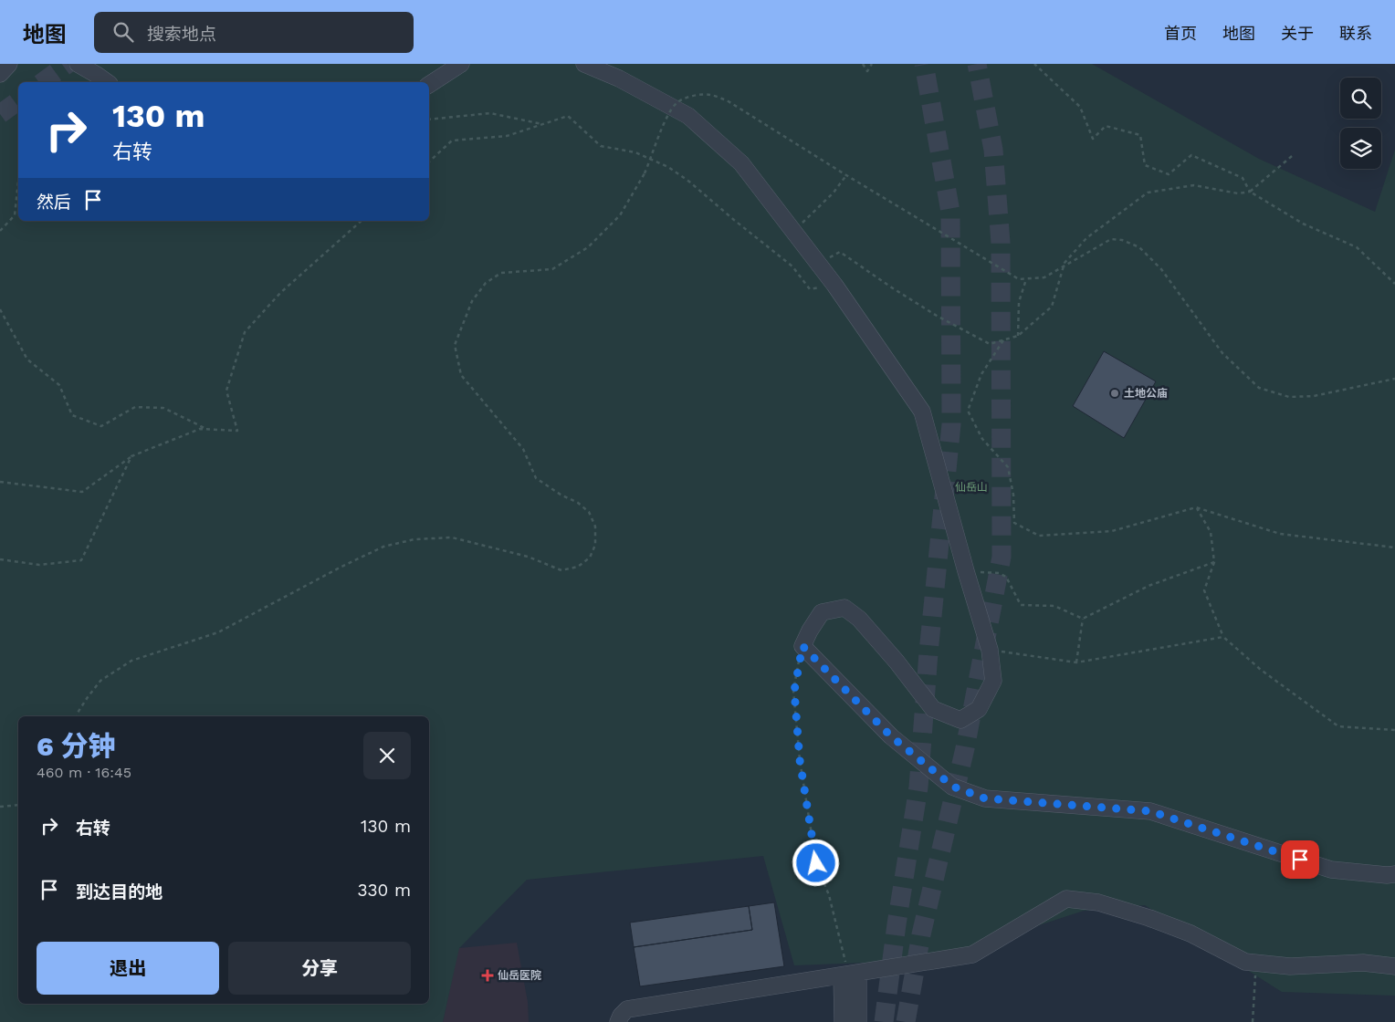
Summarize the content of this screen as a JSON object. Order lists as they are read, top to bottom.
{
  "parks": ["仙岳山"],
  "places": {
    "other": ["土地公庙"],
    "health": ["仙岳医院"]
  },
  "page": {
    "header": "地图",
    "search": "搜索地点",
    "nav": [
      "首页",
      "地图",
      "关于",
      "联系"
    ],
    "turn": ["130 m", "右转"],
    "then": "然后",
    "heading": ["6 分钟", "460 m · 16:45"],
    "list": [
      {
        "name": "右转",
        "value": "130 m"
      },
      {
        "name": "到达目的地",
        "value": "330 m"
      }
    ],
    "buttons": ["退出", "分享"]
  }
}
